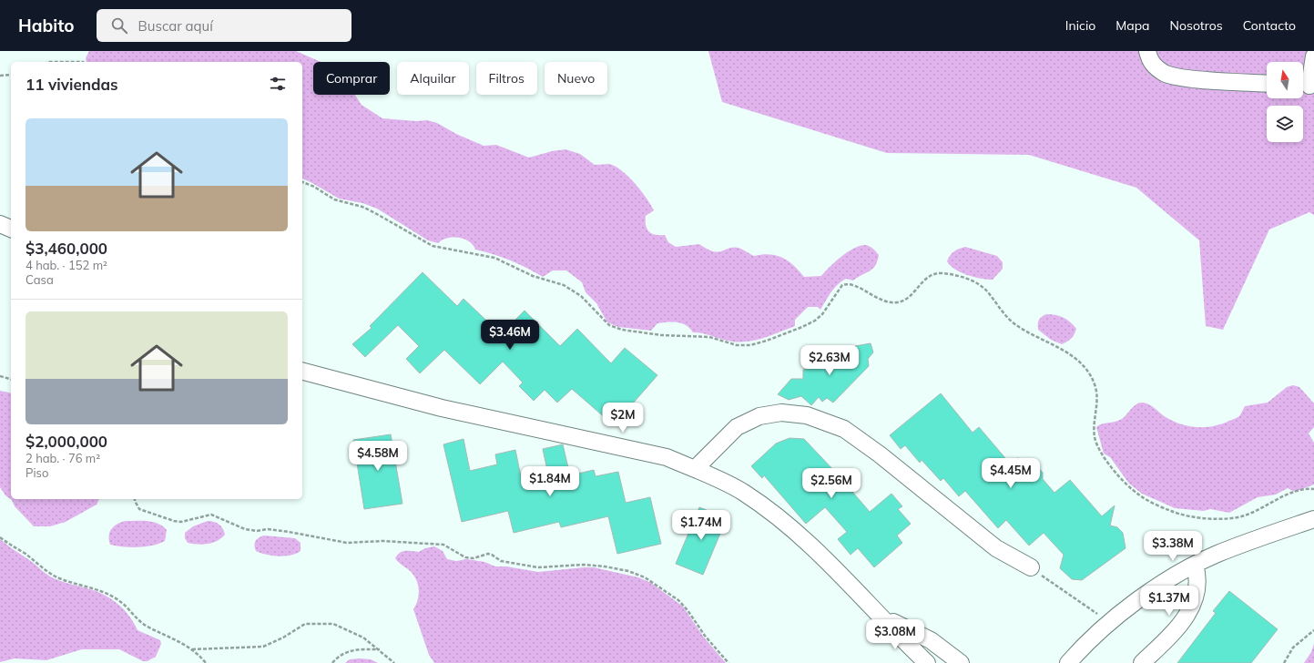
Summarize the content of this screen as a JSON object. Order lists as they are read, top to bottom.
{
  "north": "top",
  "page": {
    "header": "Habito",
    "search": "Buscar aquí",
    "nav": [
      "Inicio",
      "Mapa",
      "Nosotros",
      "Contacto"
    ],
    "chip": [
      "Comprar",
      "Alquilar",
      "Filtros",
      "Nuevo"
    ],
    "heading": "11 viviendas",
    "list": [
      {
        "name": "$3,460,000",
        "note": "4 hab. · 152 m² · Casa"
      },
      {
        "name": "$2,000,000",
        "note": "2 hab. · 76 m² · Piso"
      }
    ],
    "price": [
      "$3.46M",
      "$2.63M",
      "$2M",
      "$4.58M",
      "$4.45M",
      "$1.84M",
      "$2.56M",
      "$1.74M",
      "$3.38M",
      "$1.37M",
      "$3.08M"
    ]
  }
}
